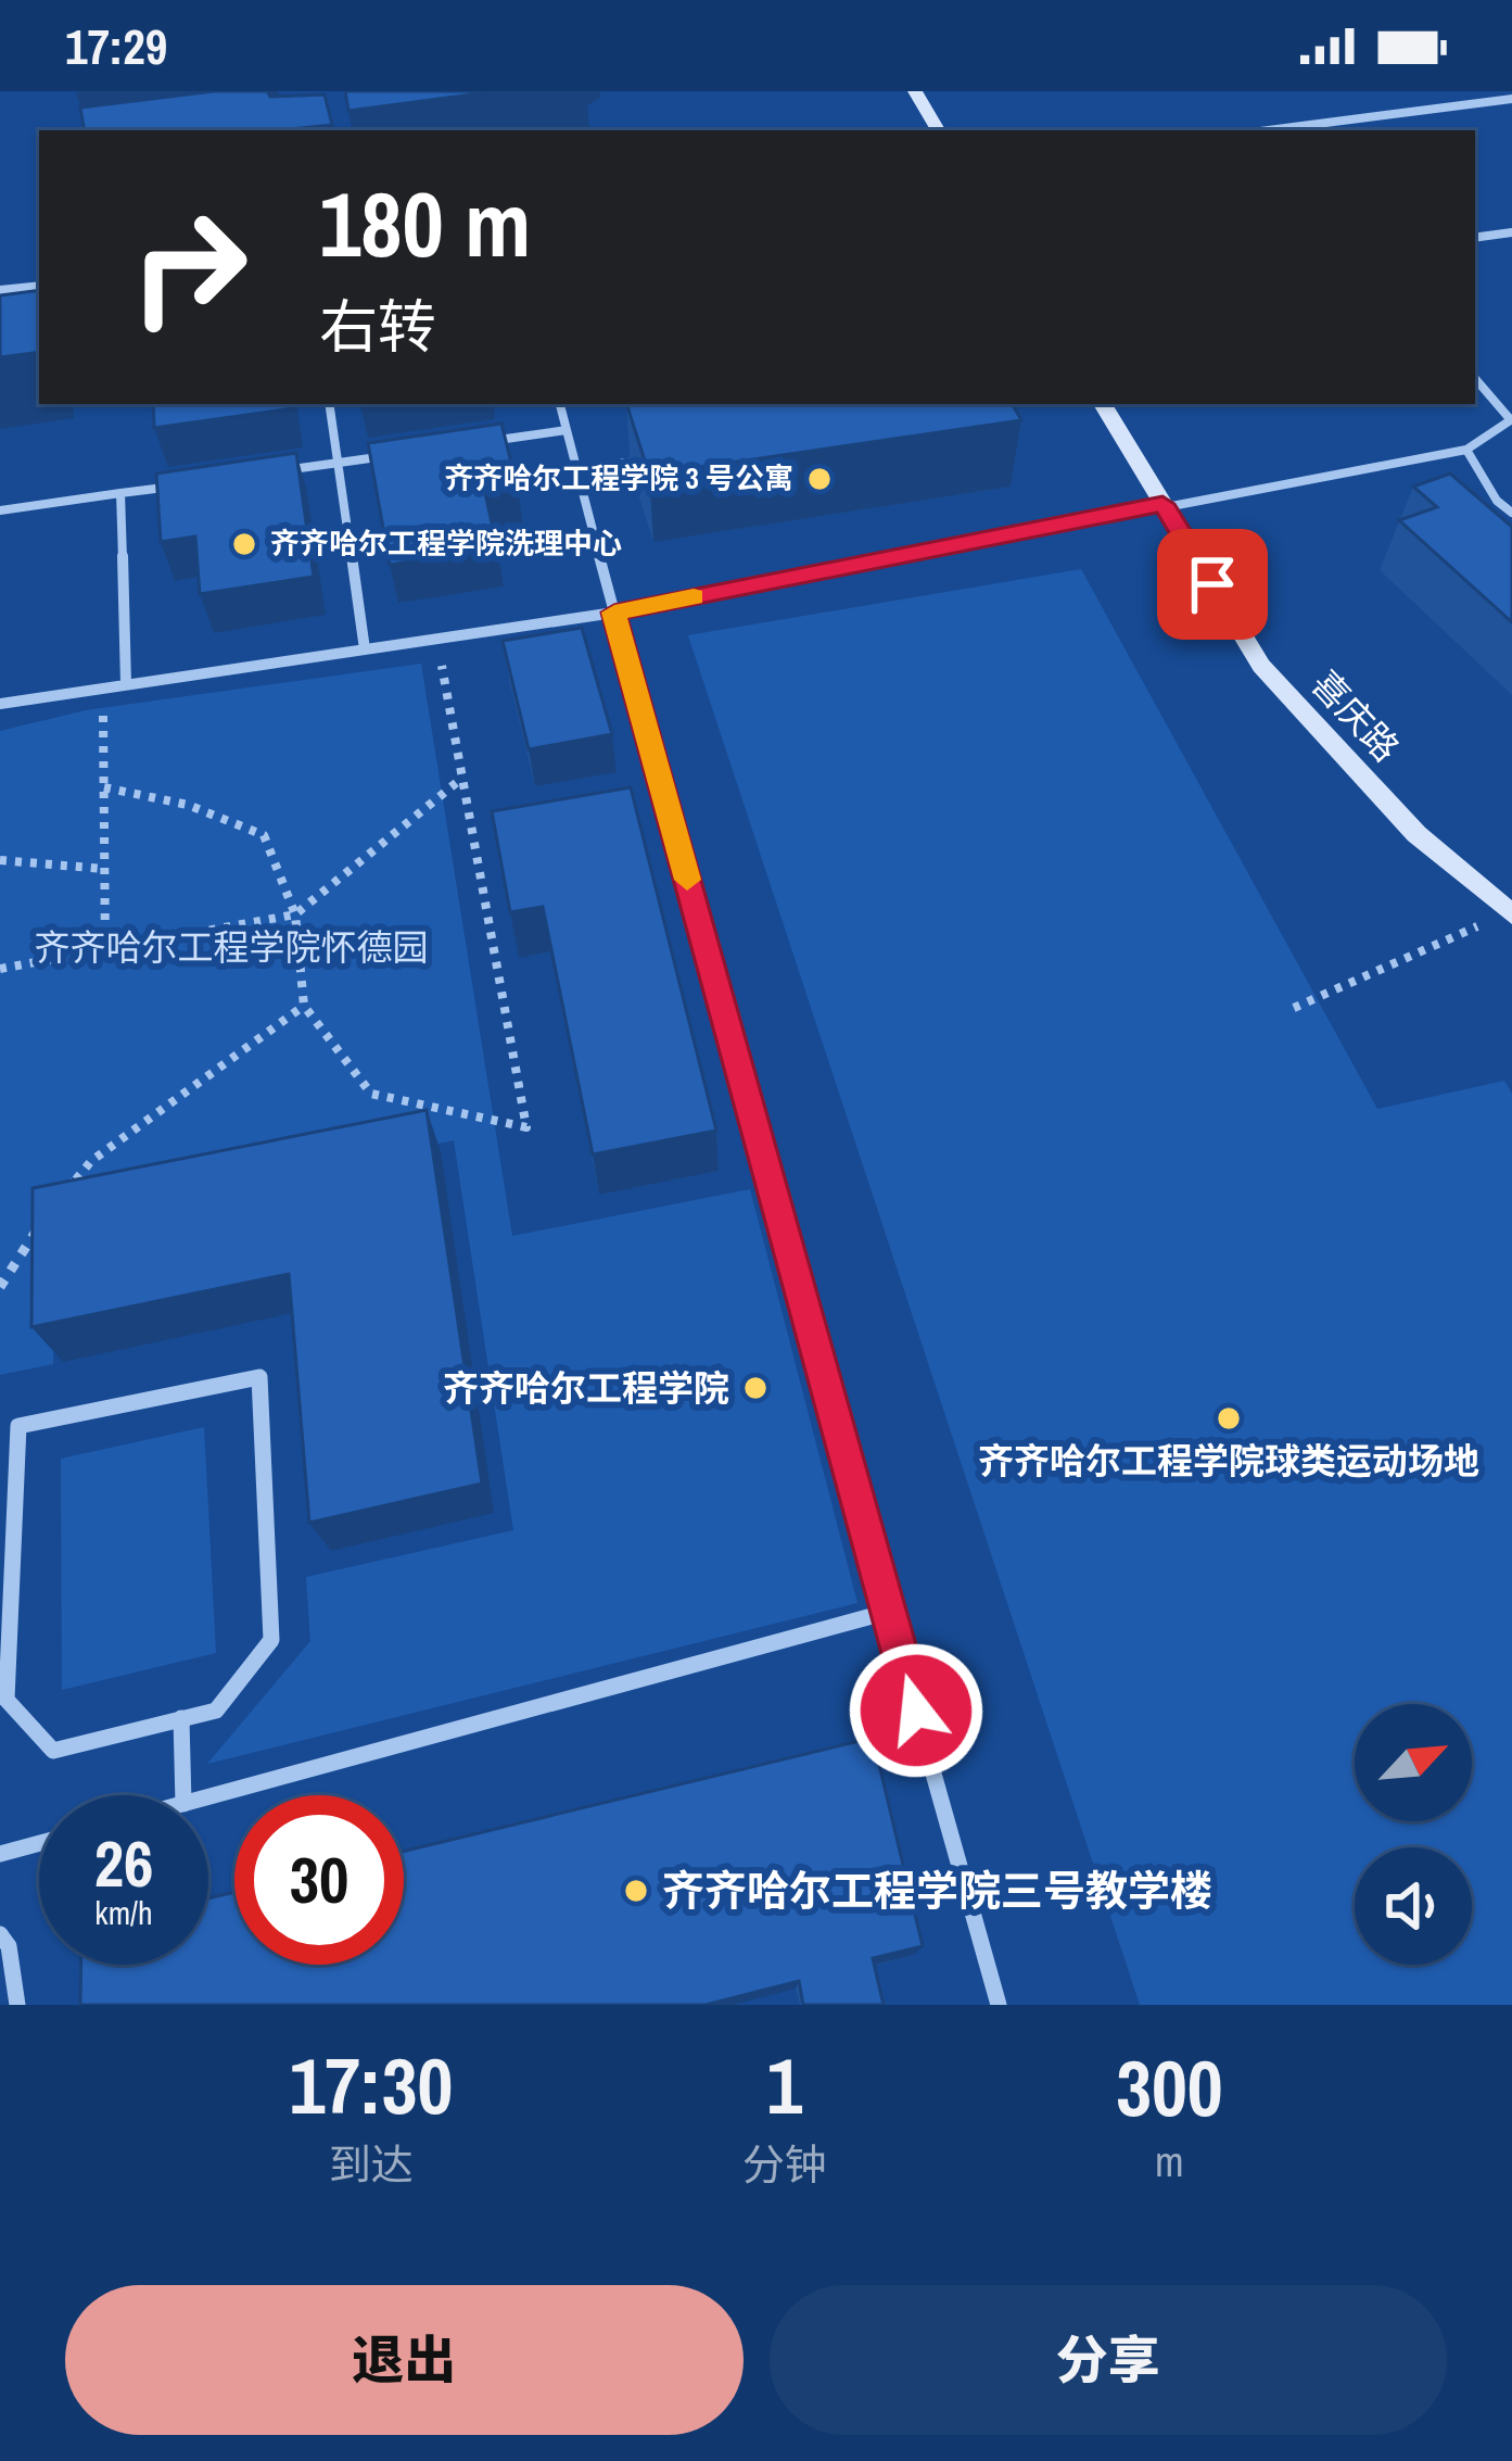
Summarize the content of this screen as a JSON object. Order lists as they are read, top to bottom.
{
  "streets": {
    "main road": ["喜庆路"]
  },
  "parks": ["齐齐哈尔工程学院怀德园"],
  "places": [
    "齐齐哈尔工程学院 3 号公寓",
    "齐齐哈尔工程学院洗理中心",
    "齐齐哈尔工程学院",
    "齐齐哈尔工程学院球类运动场地",
    "齐齐哈尔工程学院三号教学楼"
  ],
  "north": "top right",
  "page": {
    "status": "17:29",
    "turn": ["180 m", "右转"],
    "speed": "26 km/h",
    "limit": "30",
    "eta": [
      "17:30",
      "到达",
      "1",
      "分钟",
      "300",
      "m"
    ],
    "buttons": ["退出", "分享"]
  }
}
